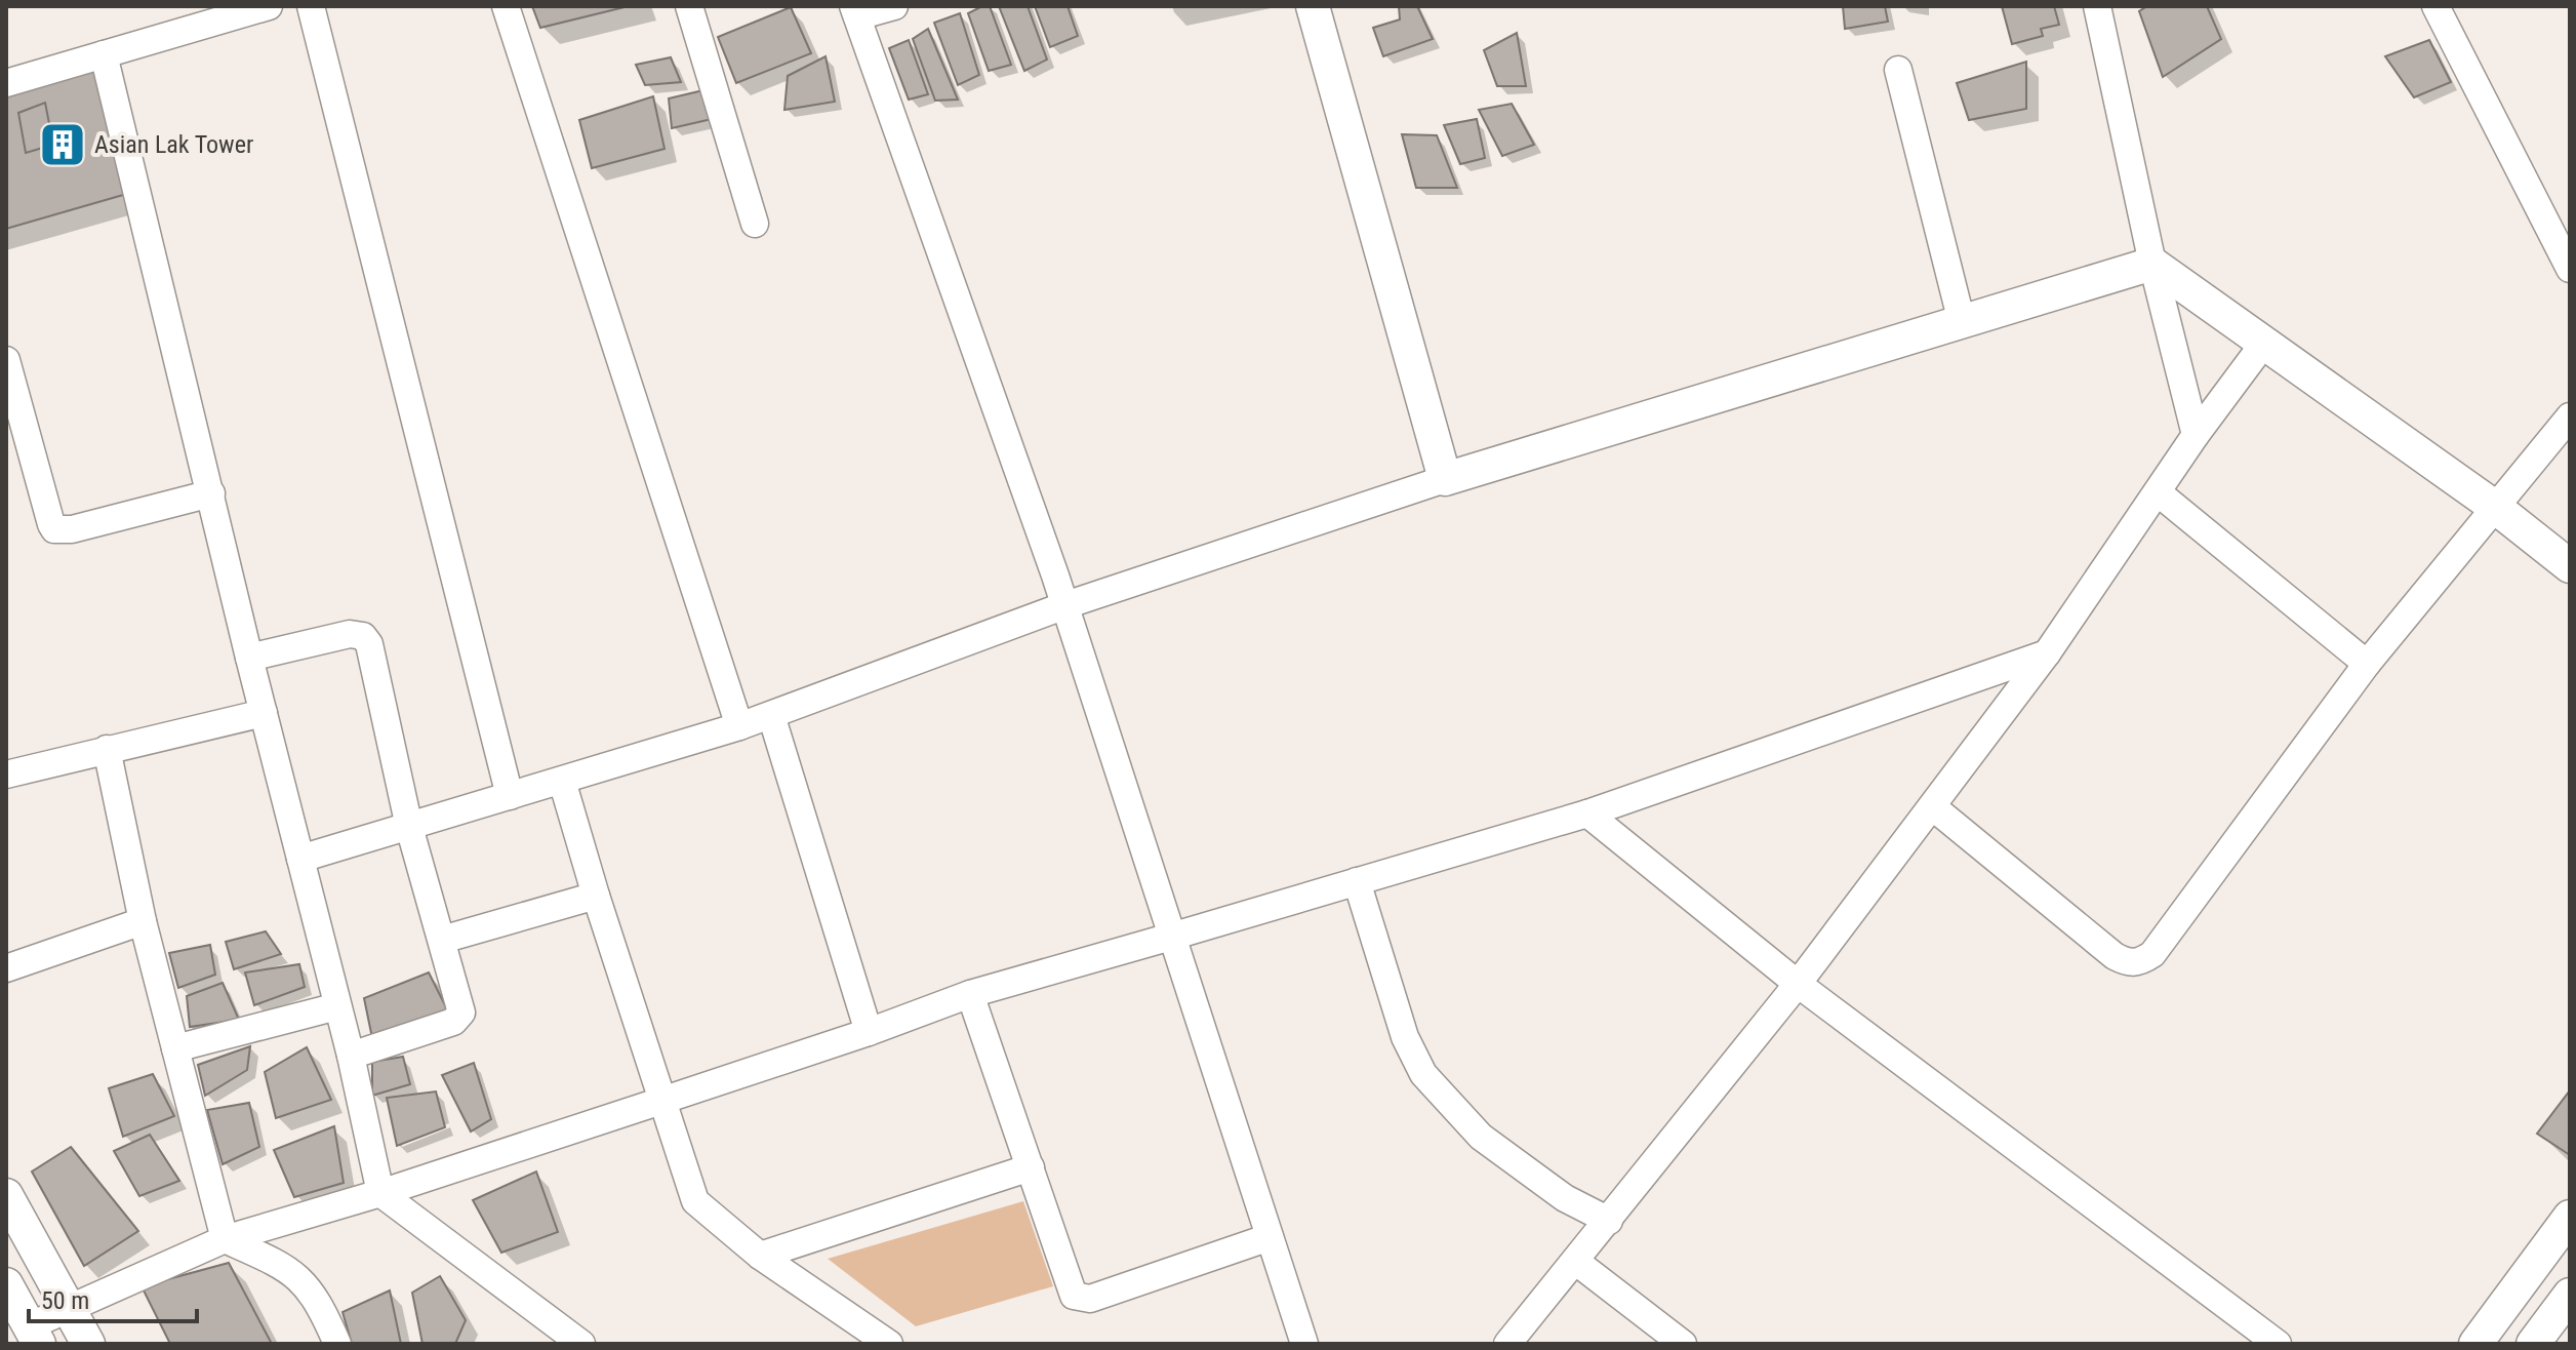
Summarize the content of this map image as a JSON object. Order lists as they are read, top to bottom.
{
  "places": {
    "building": ["Asian Lak Tower"]
  },
  "scale_bar": "50 m"
}
